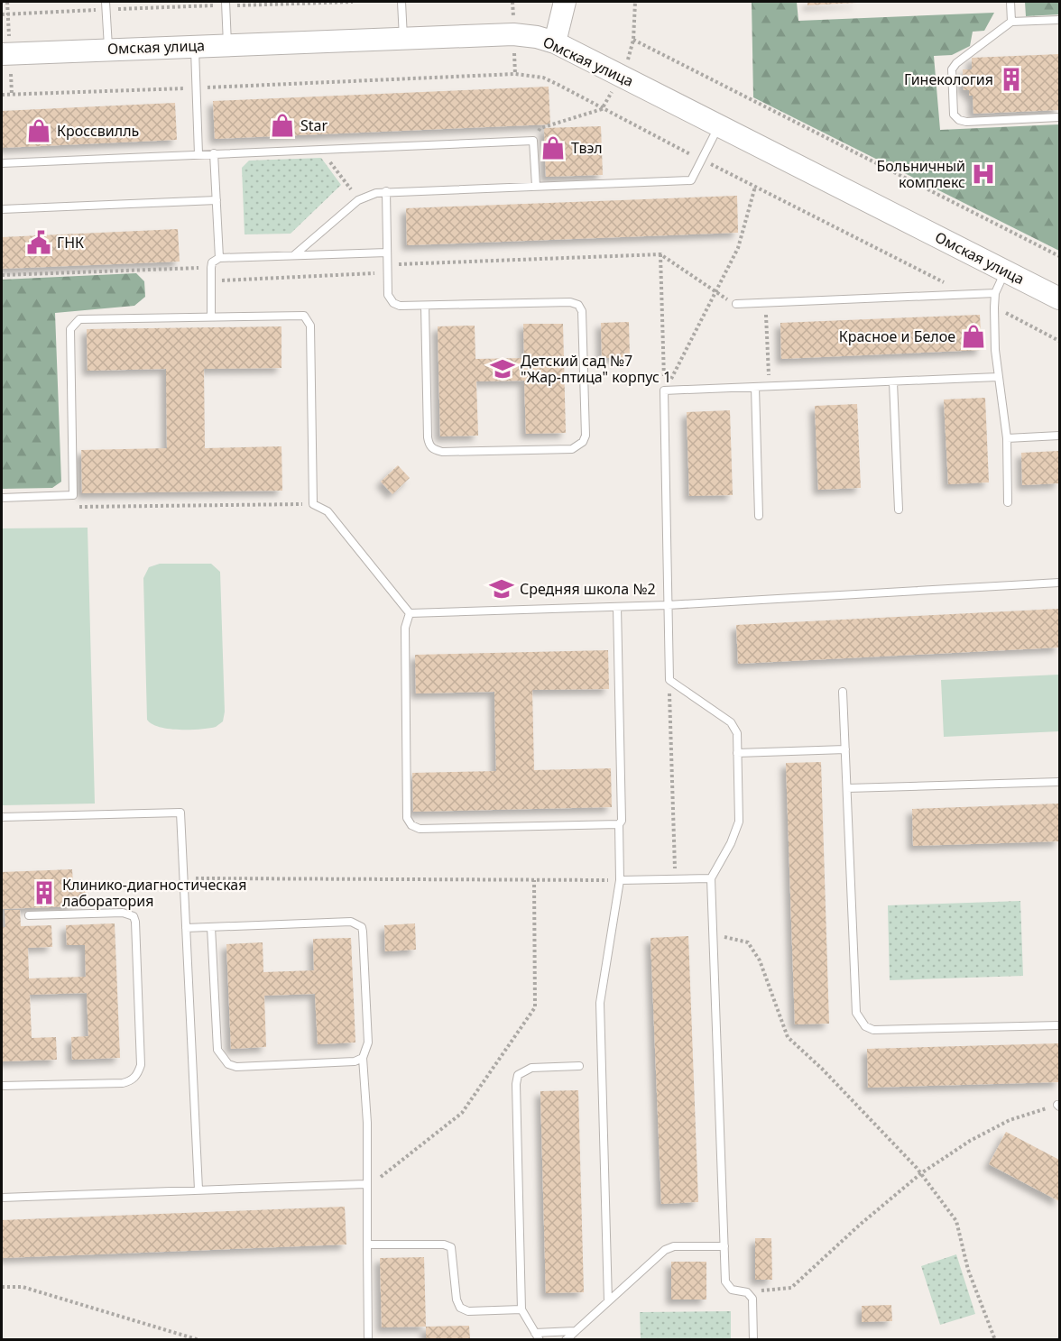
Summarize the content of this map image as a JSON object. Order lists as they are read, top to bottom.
{
  "streets": {
    "main road": ["Омская улица"]
  },
  "places": {
    "building": ["Гинекология", "Клинико-диагностическая лаборатория"],
    "shop": [
      "Star",
      "Кроссвилль",
      "Твэл",
      "Красное и Белое"
    ],
    "hospital": ["Больничный комплекс"],
    "public building": ["ГНК"],
    "school or university": ["Детский сад №7 \"Жар-птица\" корпус 1", "Средняя школа №2"]
  }
}
